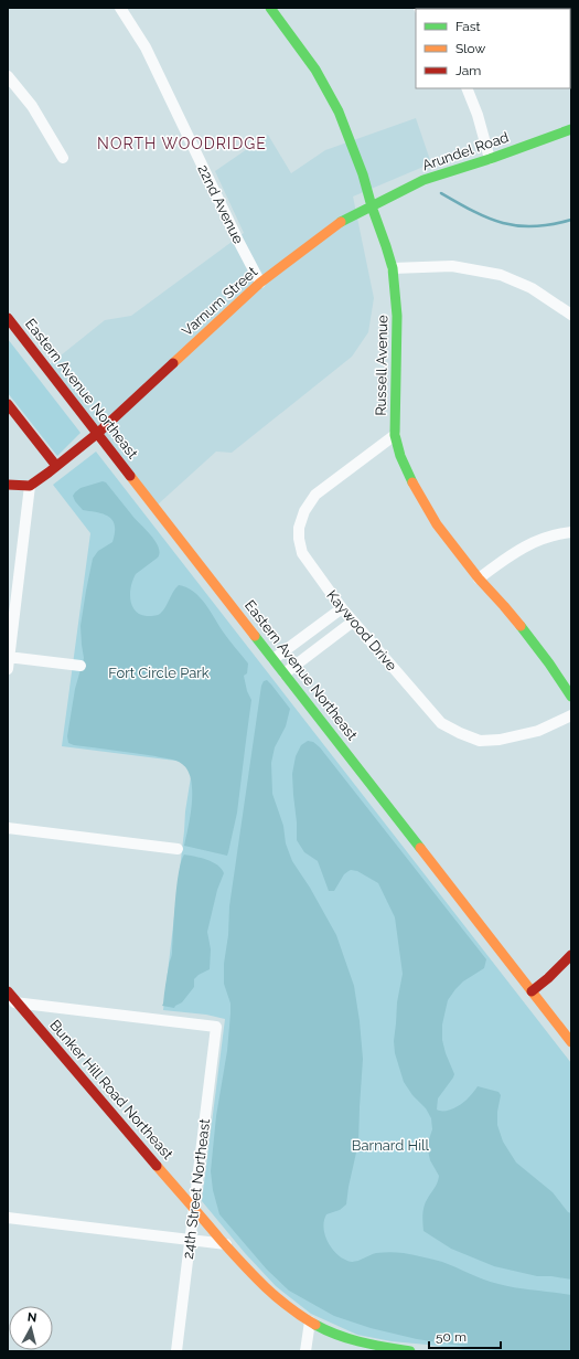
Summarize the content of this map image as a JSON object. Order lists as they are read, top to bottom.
{
  "streets": {
    "street": [
      "Arundel Road",
      "22nd Avenue",
      "Varnum Street",
      "Russell Avenue",
      "Eastern Avenue Northeast",
      "Kaywood Drive",
      "Bunker Hill Road Northeast",
      "24th Street Northeast"
    ]
  },
  "crossings": [
    ["Arundel Road", "Varnum Street"],
    ["Arundel Road", "Russell Avenue"],
    ["22nd Avenue", "Varnum Street"],
    ["Varnum Street", "Russell Avenue"],
    ["Varnum Street", "Eastern Avenue Northeast"],
    ["Russell Avenue", "Kaywood Drive"],
    ["Bunker Hill Road Northeast", "24th Street Northeast"]
  ],
  "districts": ["NORTH WOODRIDGE"],
  "parks": ["Fort Circle Park", "Barnard Hill"],
  "legend": ["Fast", "Slow", "Jam"],
  "scale_bar": "50 m",
  "north": "top"
}
